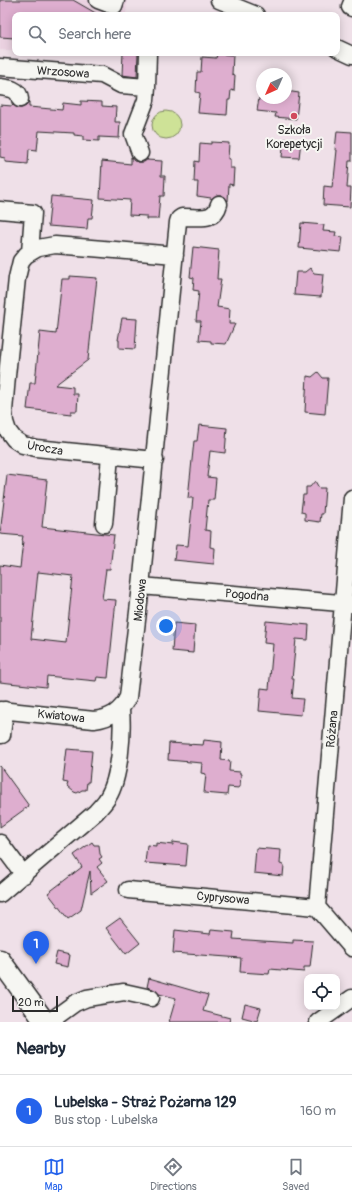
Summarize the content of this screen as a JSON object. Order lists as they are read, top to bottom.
{
  "streets": {
    "street": [
      "Wrzosowa",
      "Urocza",
      "Pogodna",
      "Miodowa",
      "Kwiatowa",
      "Różana",
      "Cyprysowa"
    ]
  },
  "crossings": [
    ["Urocza", "Miodowa"],
    ["Pogodna", "Miodowa"],
    ["Pogodna", "Różana"],
    ["Miodowa", "Kwiatowa"],
    ["Różana", "Cyprysowa"]
  ],
  "places": ["Szkoła Korepetycji"],
  "scale_bar": "20 m",
  "north": "bottom left",
  "page": {
    "search": "Search here",
    "pins": "1",
    "scale": "20 m",
    "heading": "Nearby",
    "list": [
      {
        "mark": "1",
        "name": "Lubelska - Straż Pożarna 129",
        "note": "Bus stop · Lubelska",
        "value": "160 m"
      }
    ],
    "nav": ["Map", "Directions", "Saved"]
  }
}
